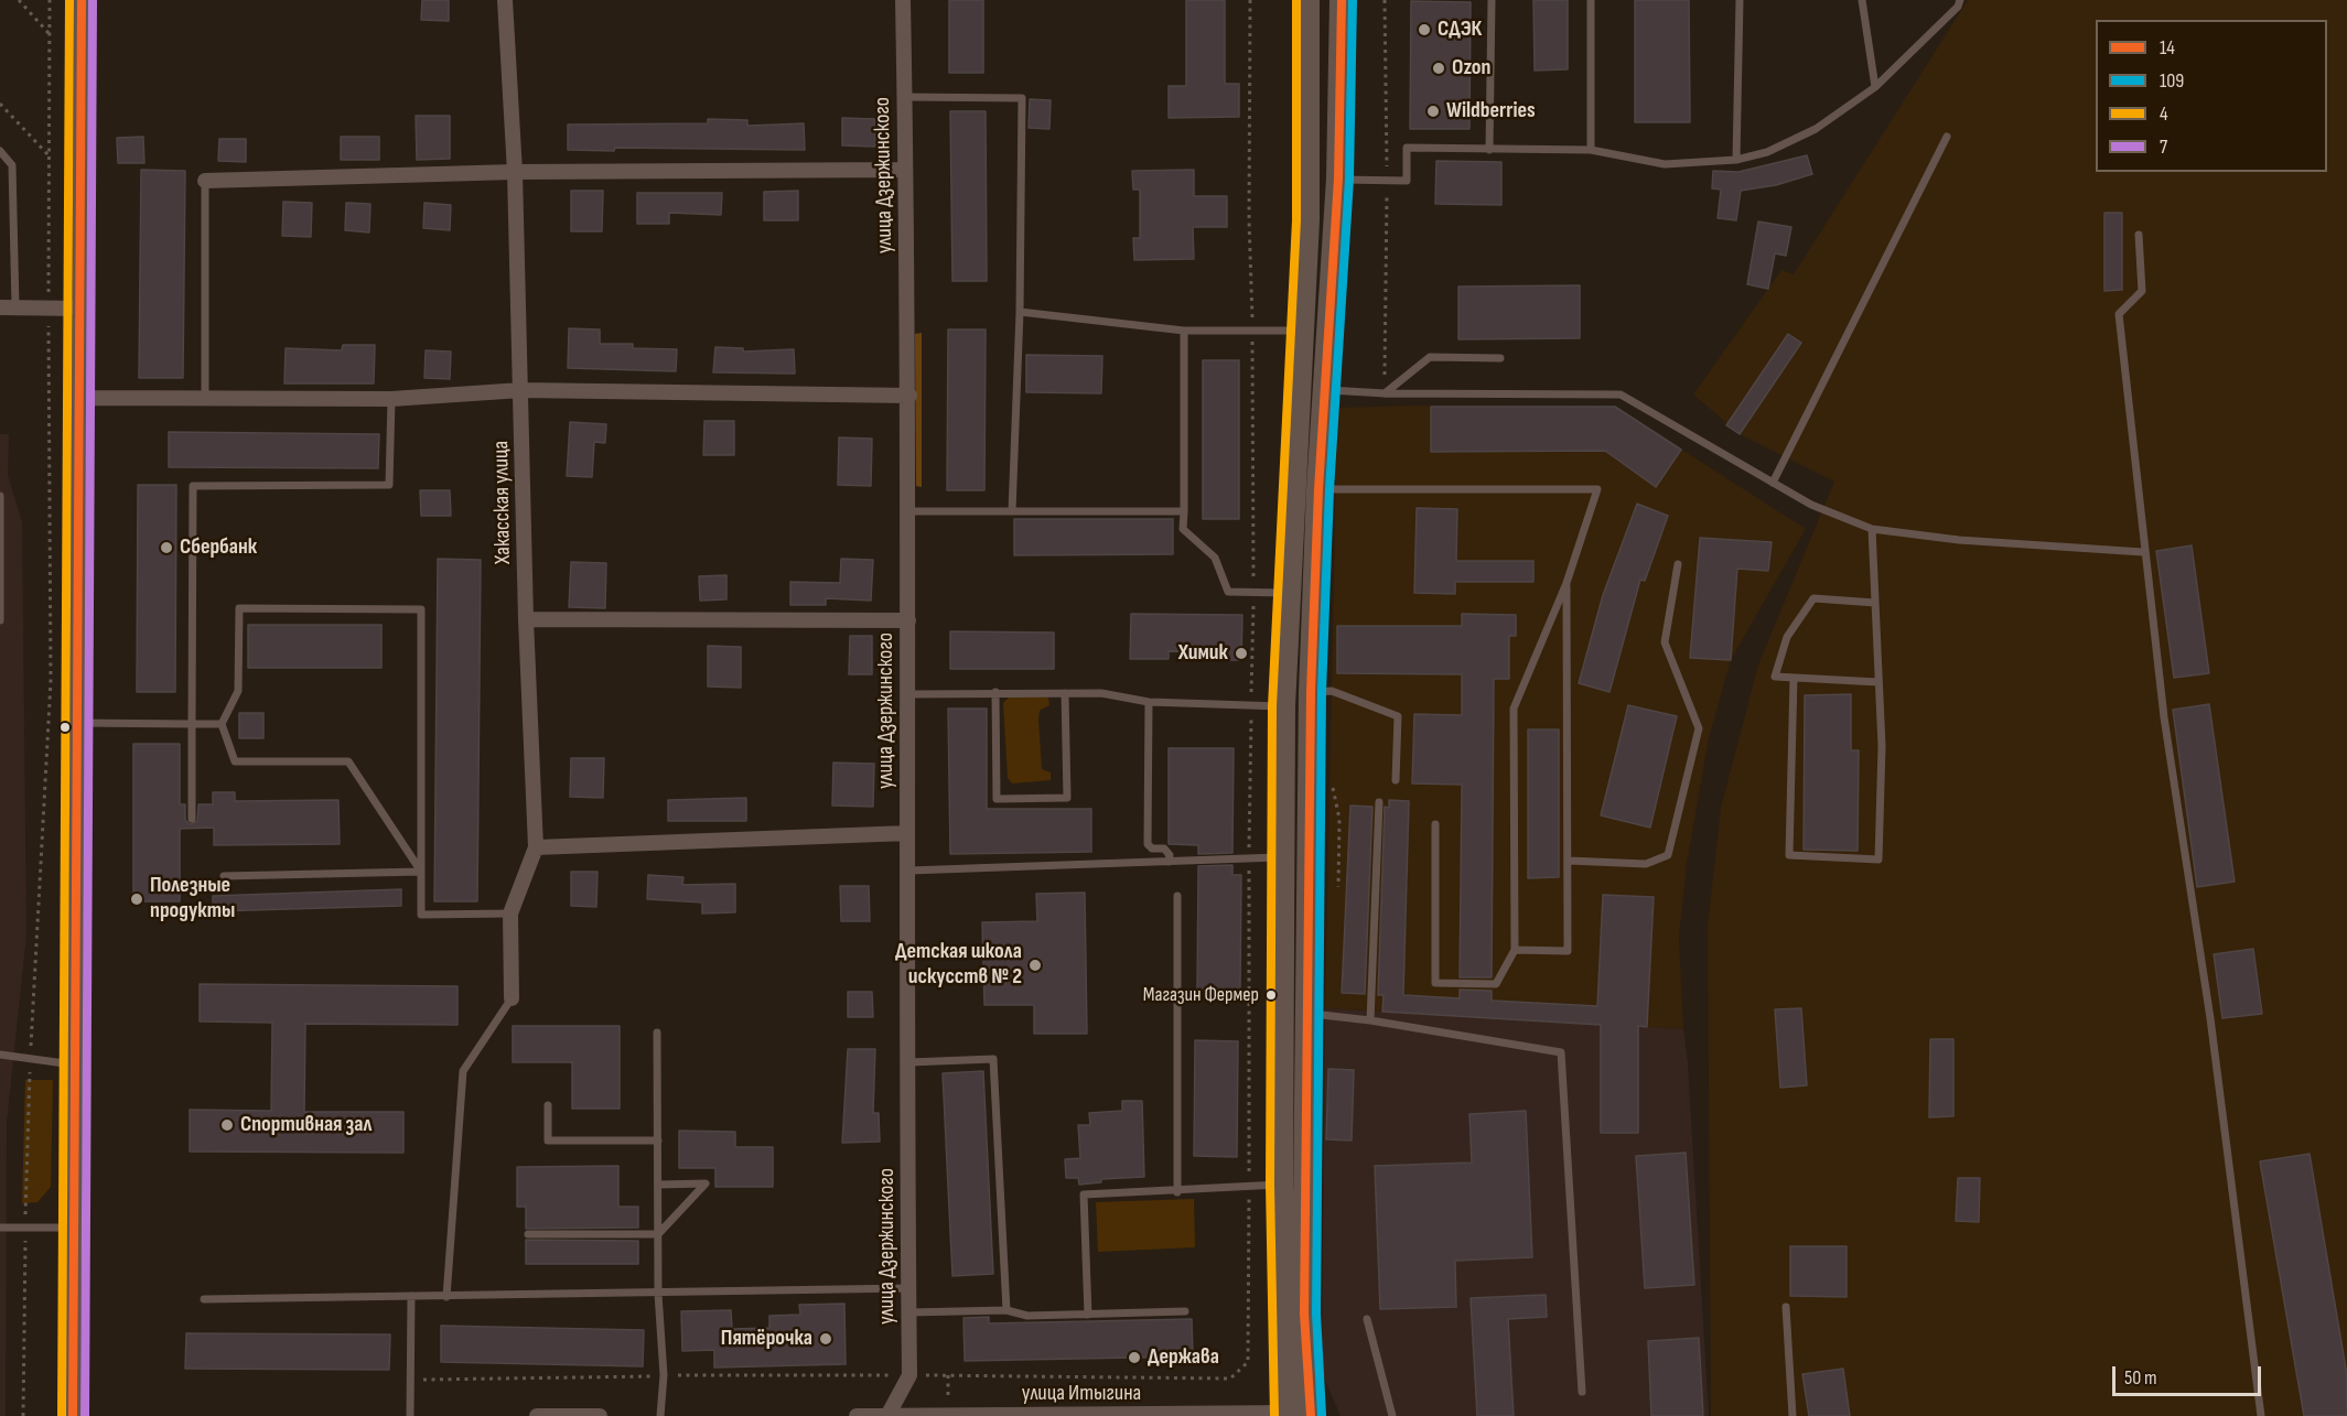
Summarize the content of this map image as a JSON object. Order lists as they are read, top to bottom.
{
  "streets": {
    "street": ["улица Дзержинского", "Хакасская улица", "улица Итыгина"]
  },
  "crossings": [
    ["улица Дзержинского", "улица Итыгина"]
  ],
  "places": [
    "СДЭК",
    "Ozon",
    "Wildberries",
    "Сбербанк",
    "Химик",
    "Полезные продукты",
    "Детская школа искусств № 2",
    "Магазин Фермер",
    "Спортивная зал",
    "Пятёрочка",
    "Держава"
  ],
  "lines": [
    "transit line 14",
    "transit line 109",
    "transit line 4",
    "transit line 7"
  ],
  "legend": [
    "14",
    "109",
    "4",
    "7"
  ],
  "scale_bar": "50 m"
}
